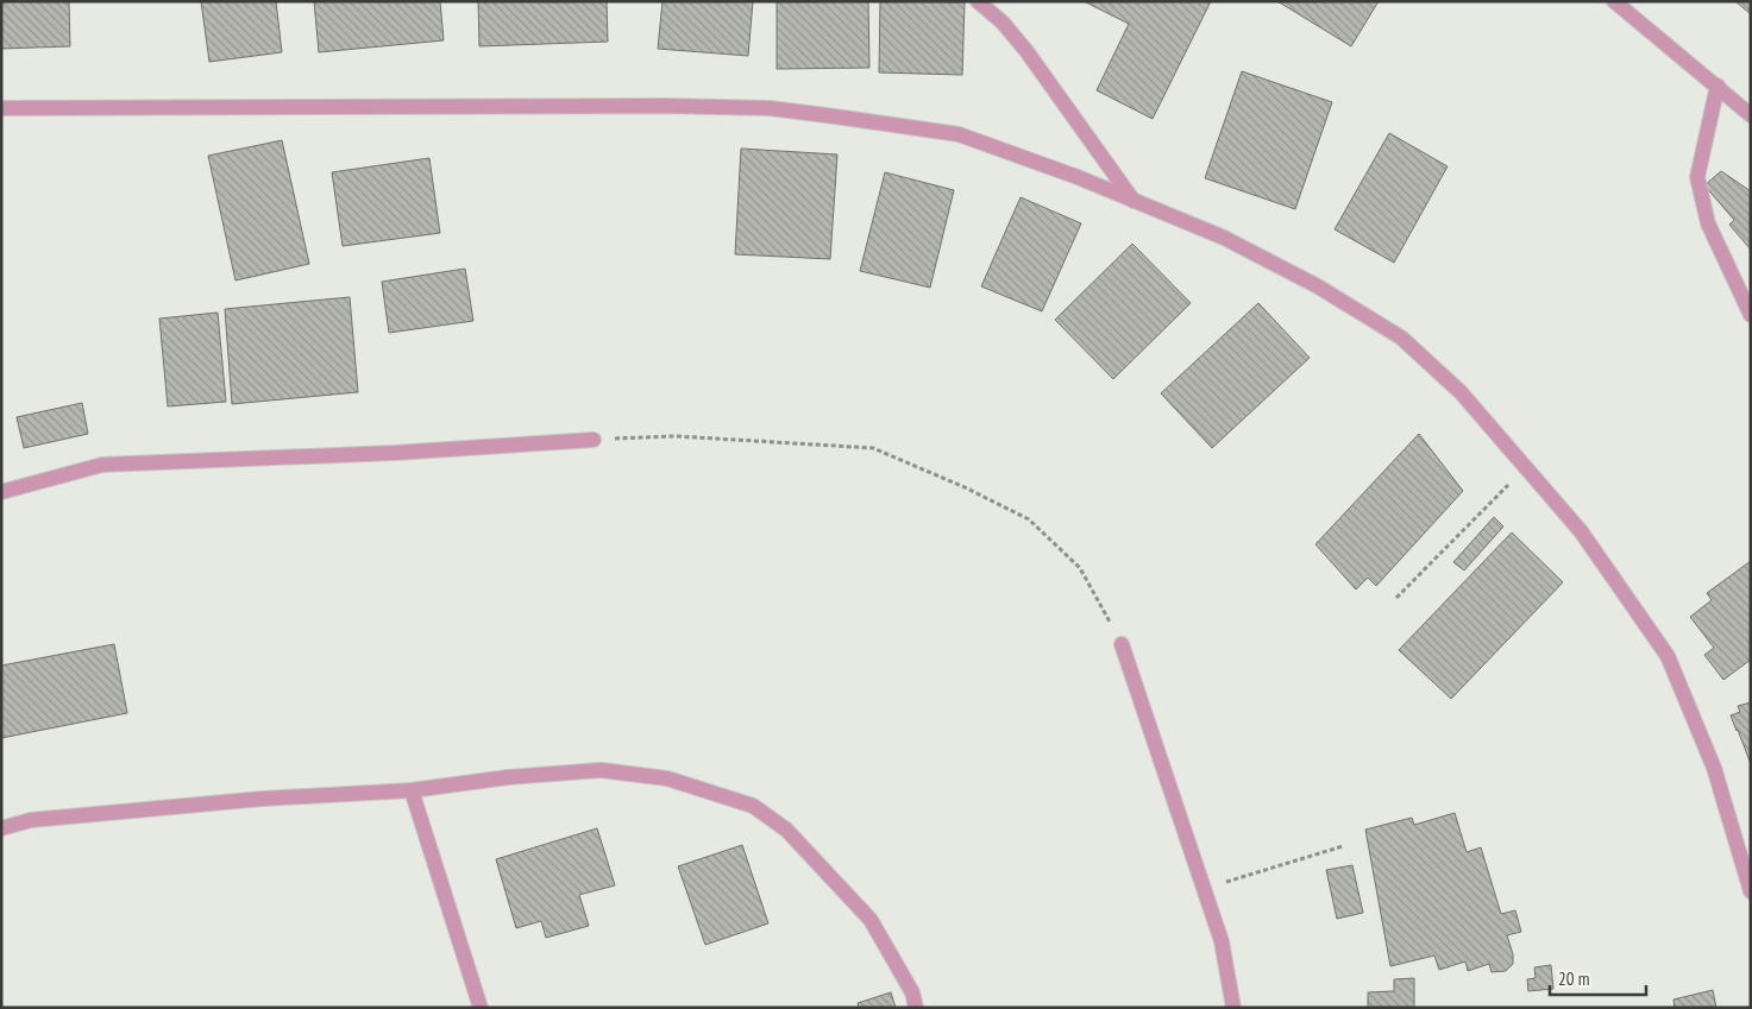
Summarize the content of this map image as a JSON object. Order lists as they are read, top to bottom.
{
  "scale_bar": "20 m"
}
